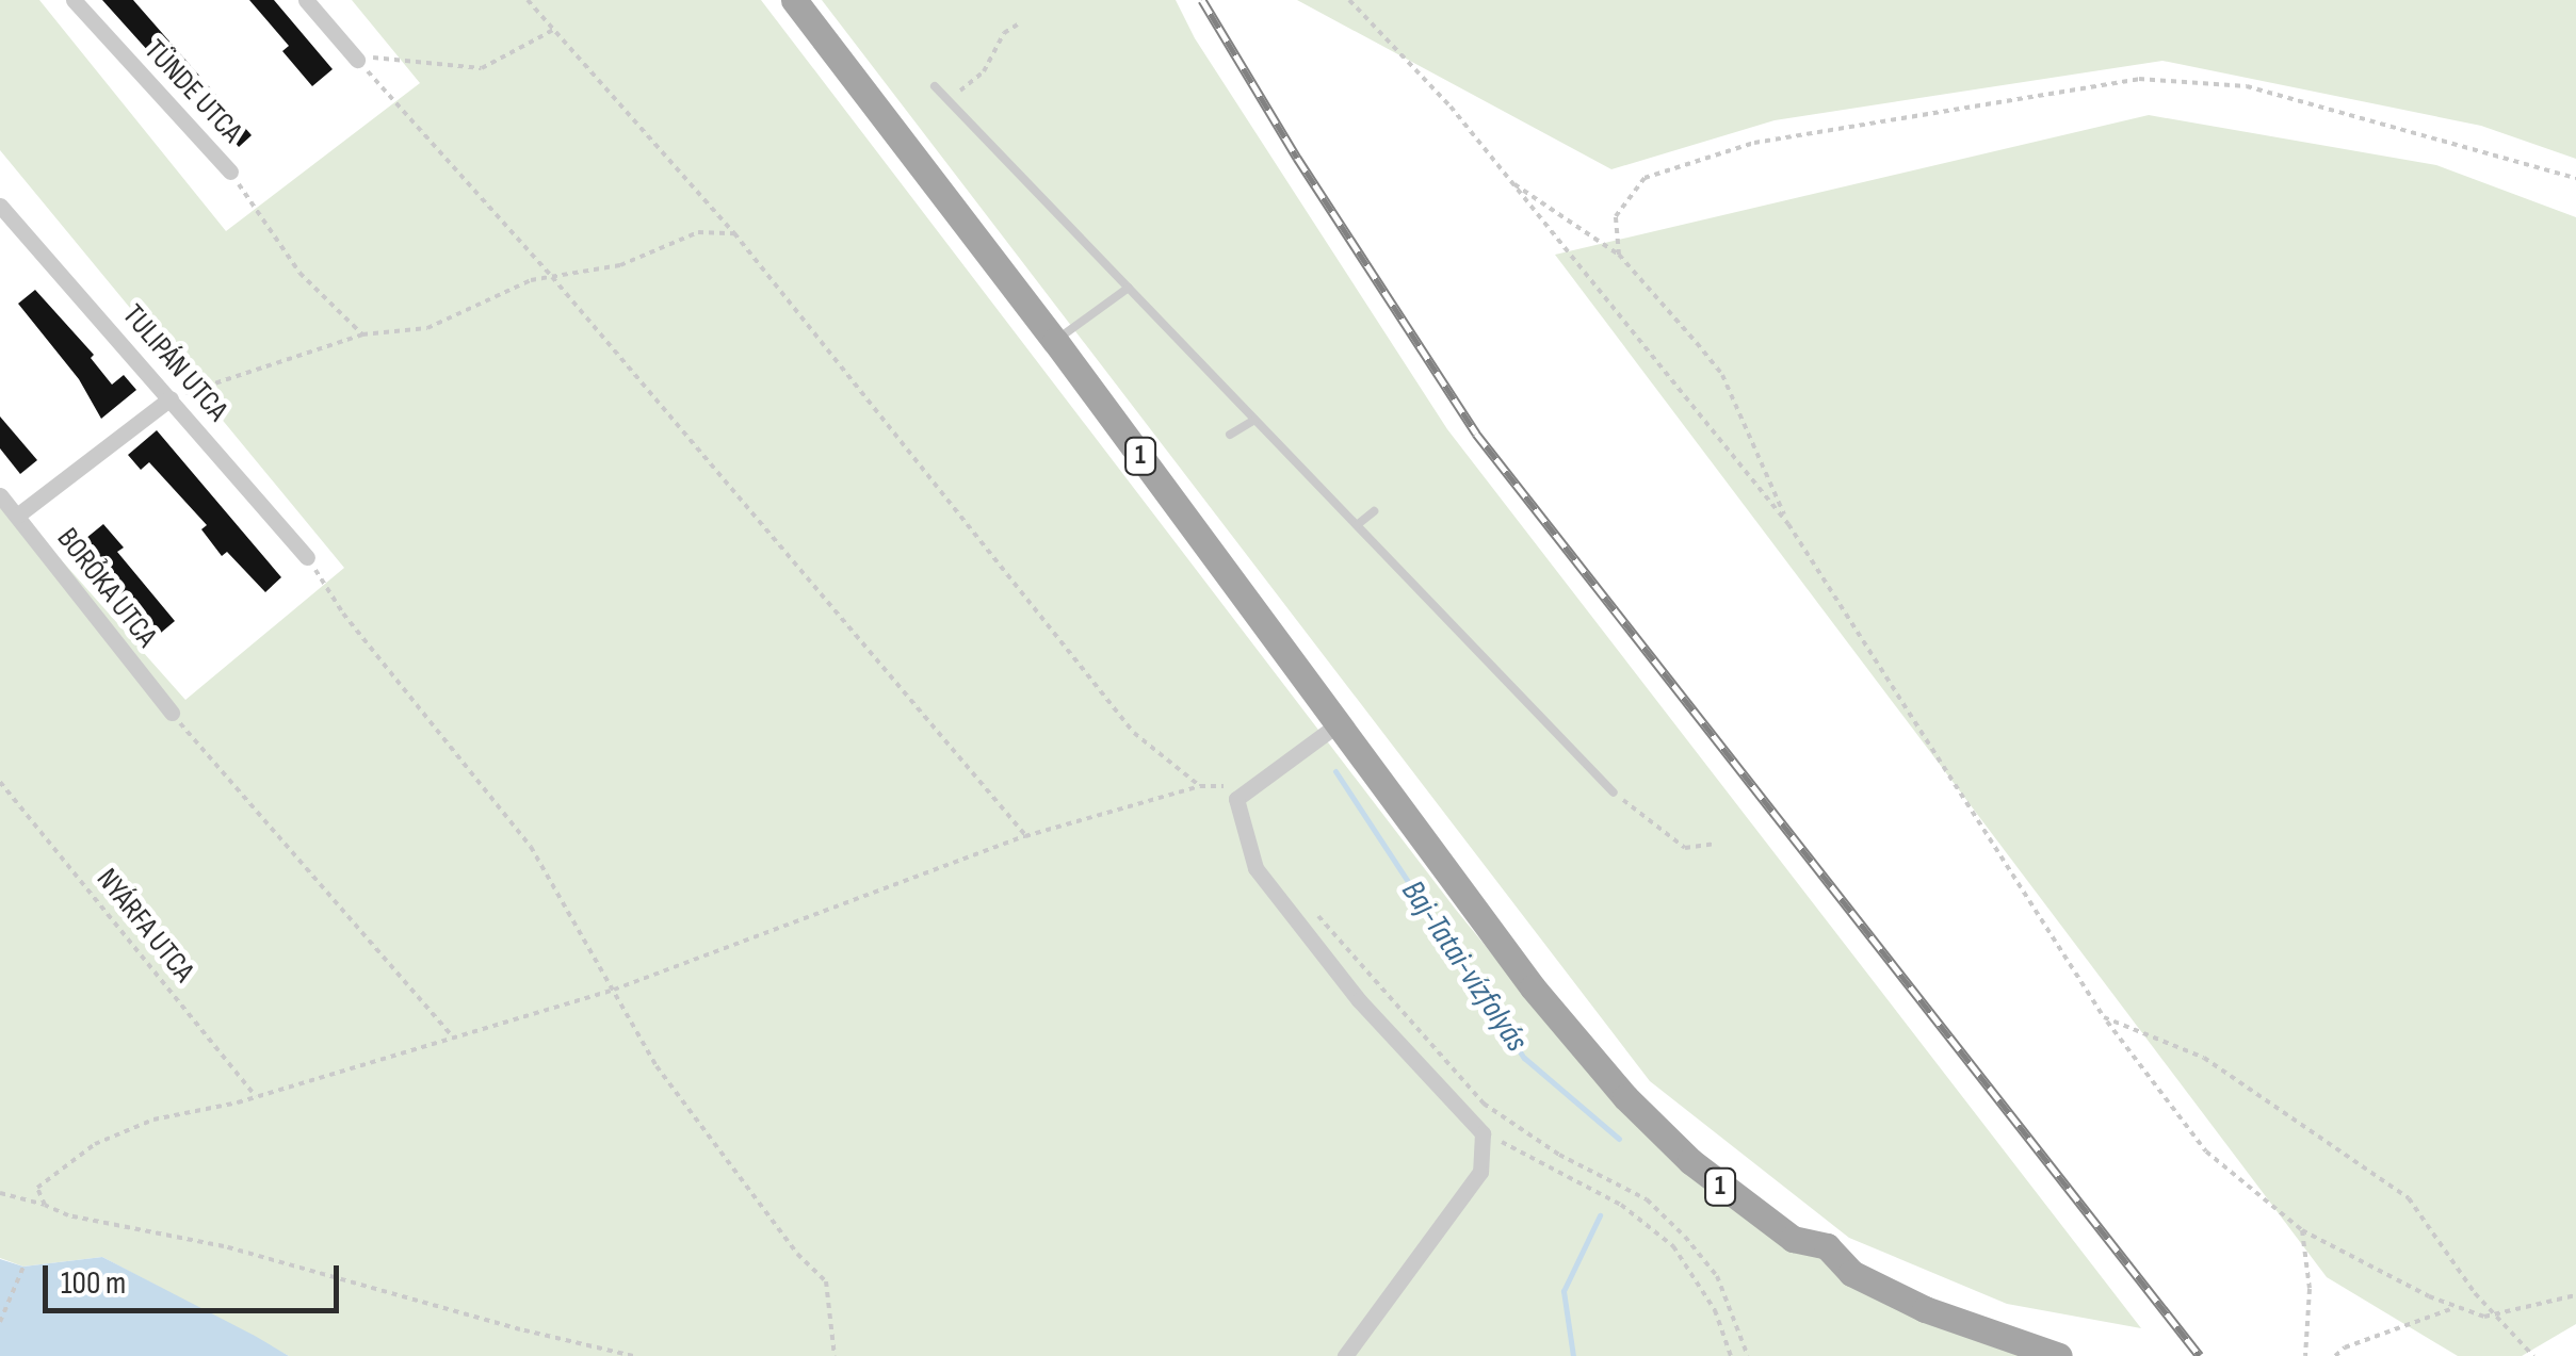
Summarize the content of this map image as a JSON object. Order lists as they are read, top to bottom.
{
  "streets": {
    "main road": ["1"],
    "street": ["TÜNDE UTCA", "TULIPÁN UTCA", "BORÓKA UTCA"],
    "path": ["NYÁRFA UTCA"]
  },
  "water": ["Baj-Tatai-vízfolyás"],
  "scale_bar": "100 m"
}
